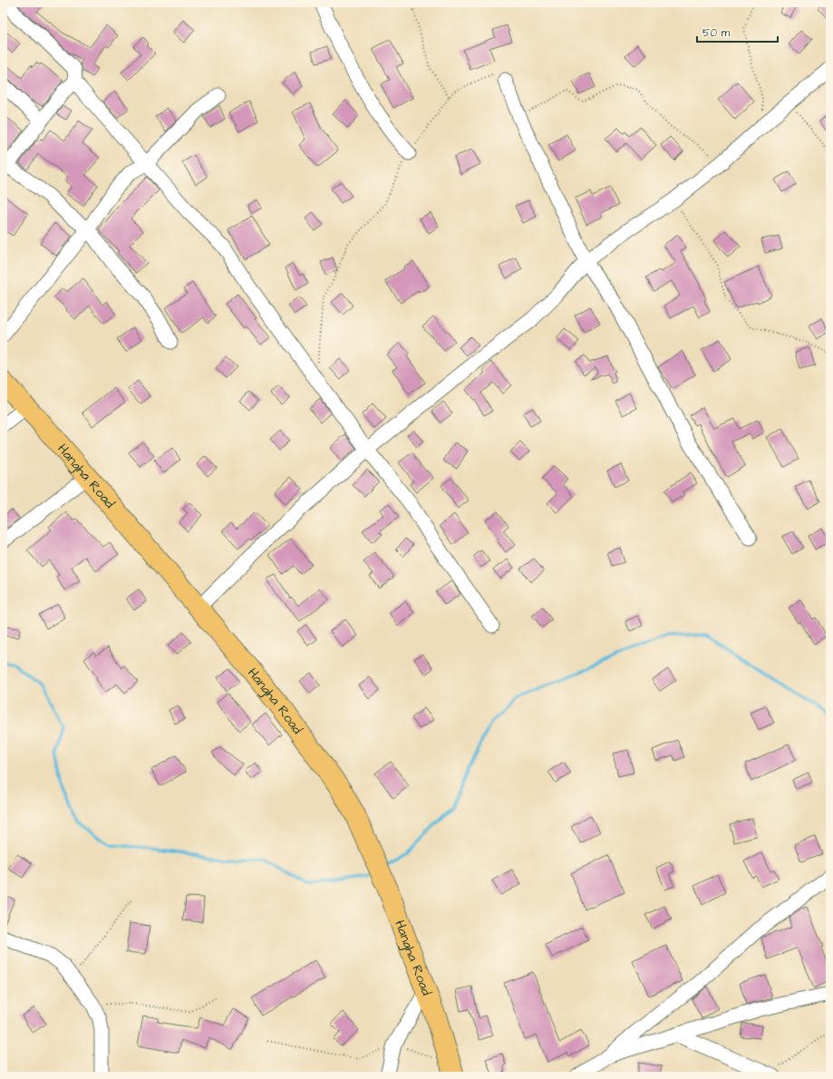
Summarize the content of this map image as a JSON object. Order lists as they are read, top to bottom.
{
  "streets": {
    "highway": ["Hangha Road"]
  },
  "scale_bar": "50 m"
}
